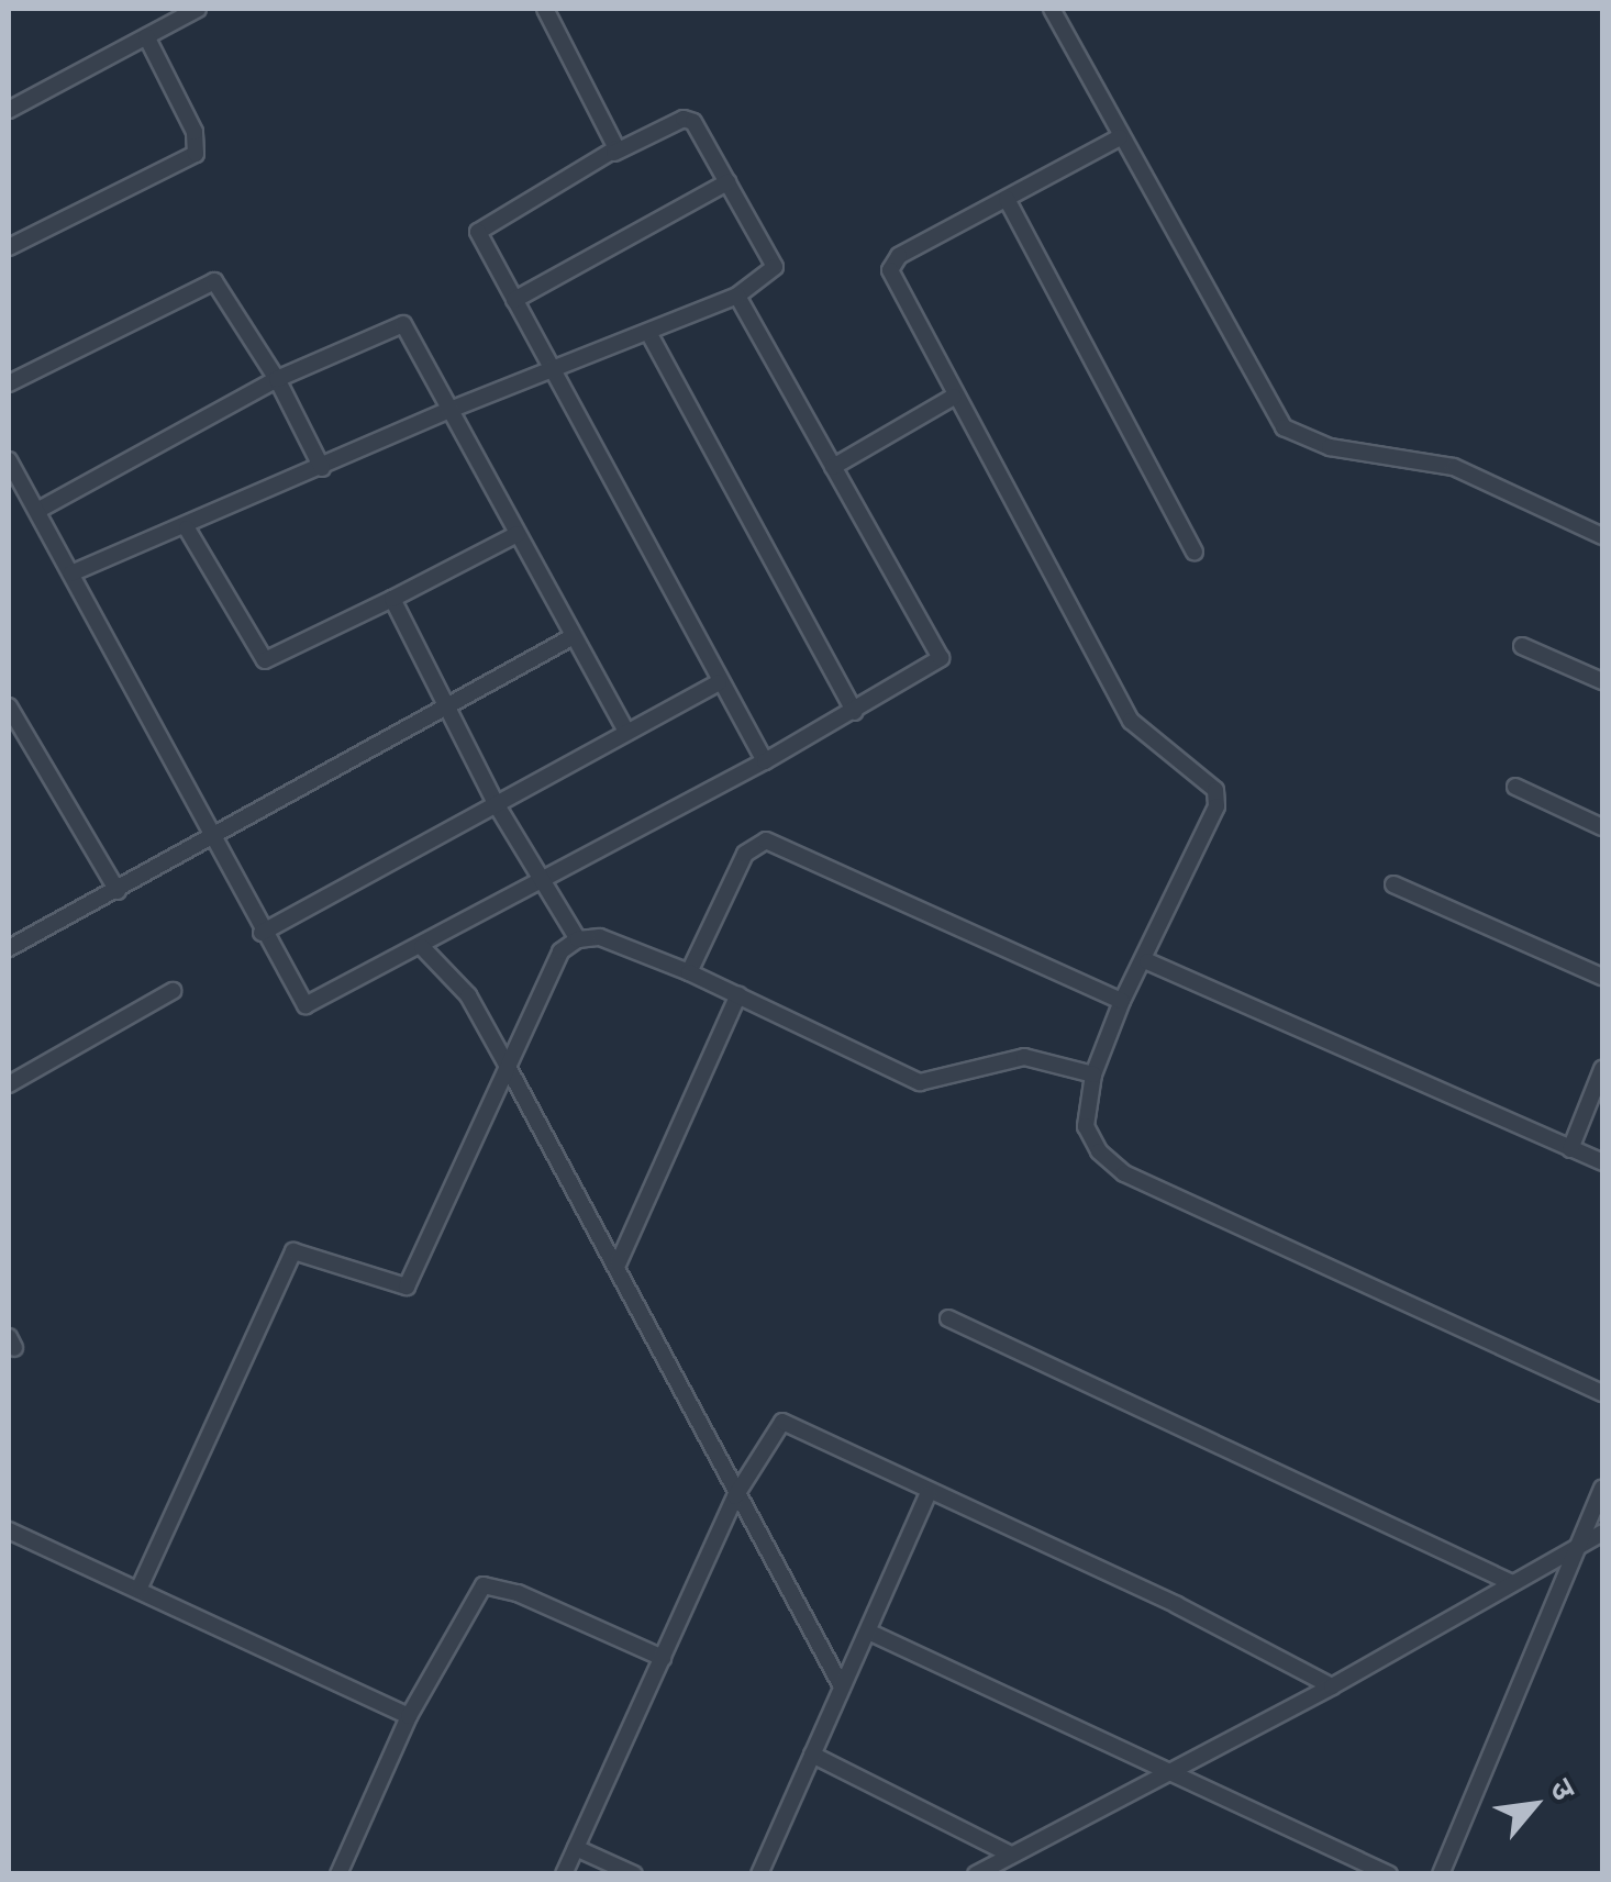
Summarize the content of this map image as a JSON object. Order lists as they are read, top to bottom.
{
  "north": "top right"
}
